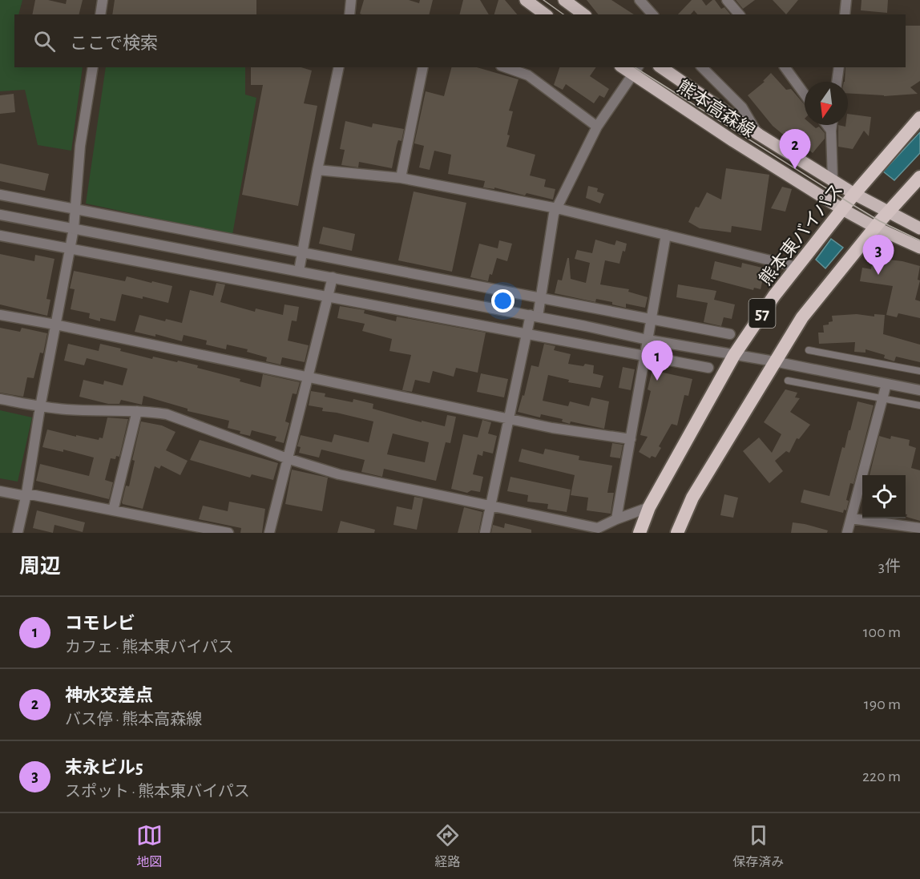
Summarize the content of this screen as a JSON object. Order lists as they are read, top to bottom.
{
  "streets": {
    "highway": ["熊本東バイパス", "57"],
    "main road": ["熊本高森線"]
  },
  "crossings": [
    ["熊本高森線", "熊本東バイパス"],
    ["熊本高森線", "57"]
  ],
  "north": "bottom",
  "page": {
    "search": "ここで検索",
    "pins": ["2", "3", "1"],
    "heading": ["周辺", "3件"],
    "list": [
      {
        "mark": "1",
        "name": "コモレビ",
        "note": "カフェ · 熊本東バイパス",
        "value": "100 m"
      },
      {
        "mark": "2",
        "name": "神水交差点",
        "note": "バス停 · 熊本高森線",
        "value": "190 m"
      },
      {
        "mark": "3",
        "name": "末永ビル5",
        "note": "スポット · 熊本東バイパス",
        "value": "220 m"
      }
    ],
    "nav": ["地図", "経路", "保存済み"]
  }
}
